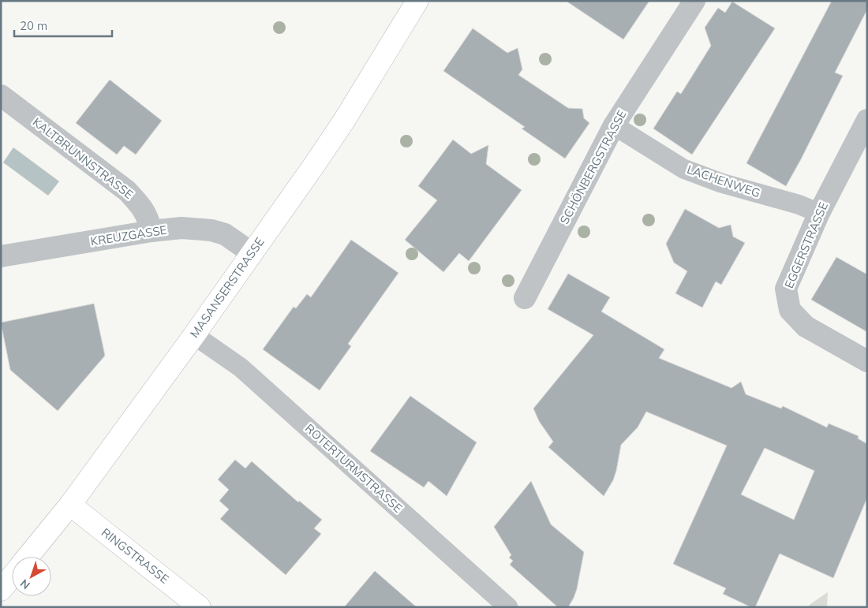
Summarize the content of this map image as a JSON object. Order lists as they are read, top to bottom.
{
  "streets": {
    "main road": ["MASANSERSTRASSE", "RINGSTRASSE"],
    "street": [
      "KALTBRUNNSTRASSE",
      "SCHÖNBERGSTRASSE",
      "KREUZGASSE",
      "EGGERSTRASSE"
    ],
    "lane": ["LACHENWEG", "ROTERTURMSTRASSE"]
  },
  "crossings": [
    ["KALTBRUNNSTRASSE", "KREUZGASSE"],
    ["SCHÖNBERGSTRASSE", "LACHENWEG"],
    ["LACHENWEG", "EGGERSTRASSE"],
    ["KREUZGASSE", "MASANSERSTRASSE"],
    ["MASANSERSTRASSE", "ROTERTURMSTRASSE"],
    ["MASANSERSTRASSE", "RINGSTRASSE"]
  ],
  "scale_bar": "20 m",
  "north": "bottom left"
}
